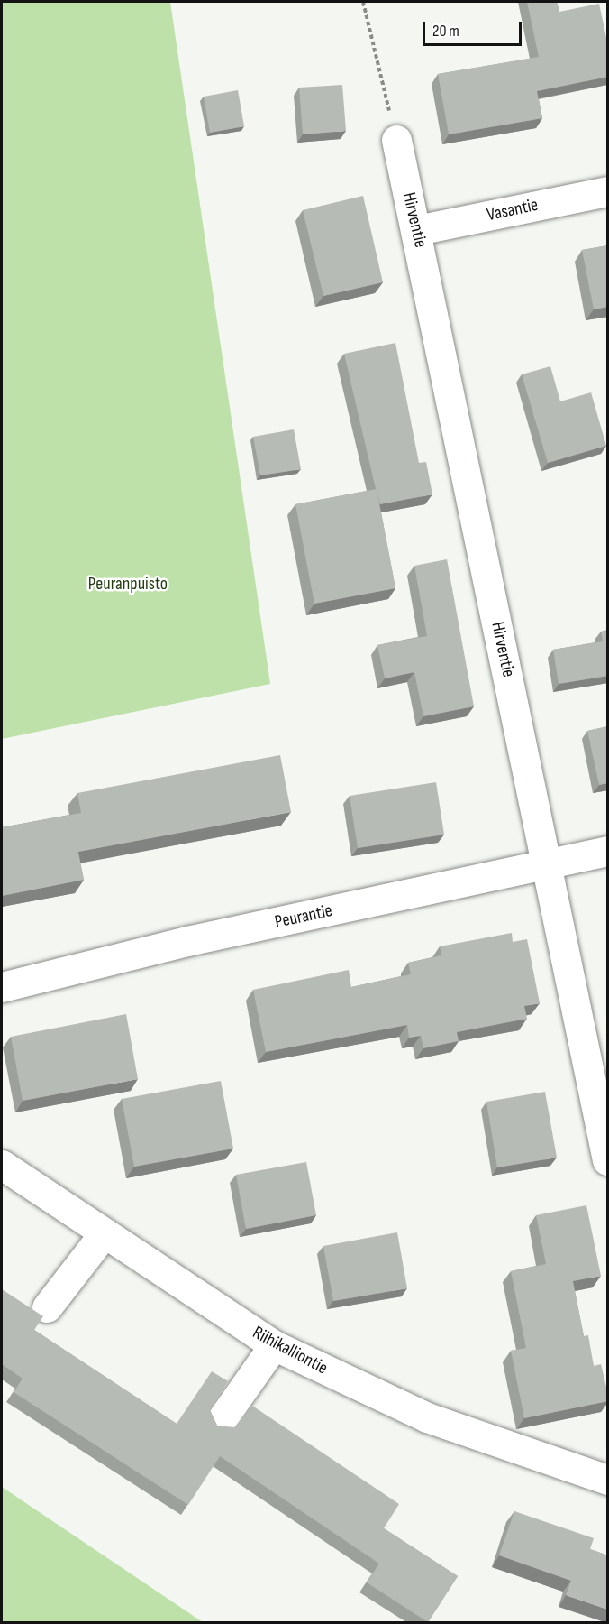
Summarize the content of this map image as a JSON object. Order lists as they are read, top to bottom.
{
  "streets": {
    "street": [
      "Vasantie",
      "Hirventie",
      "Peurantie",
      "Riihikalliontie"
    ]
  },
  "crossings": [
    ["Vasantie", "Hirventie"],
    ["Hirventie", "Peurantie"]
  ],
  "parks": ["Peuranpuisto"],
  "scale_bar": "20 m"
}
